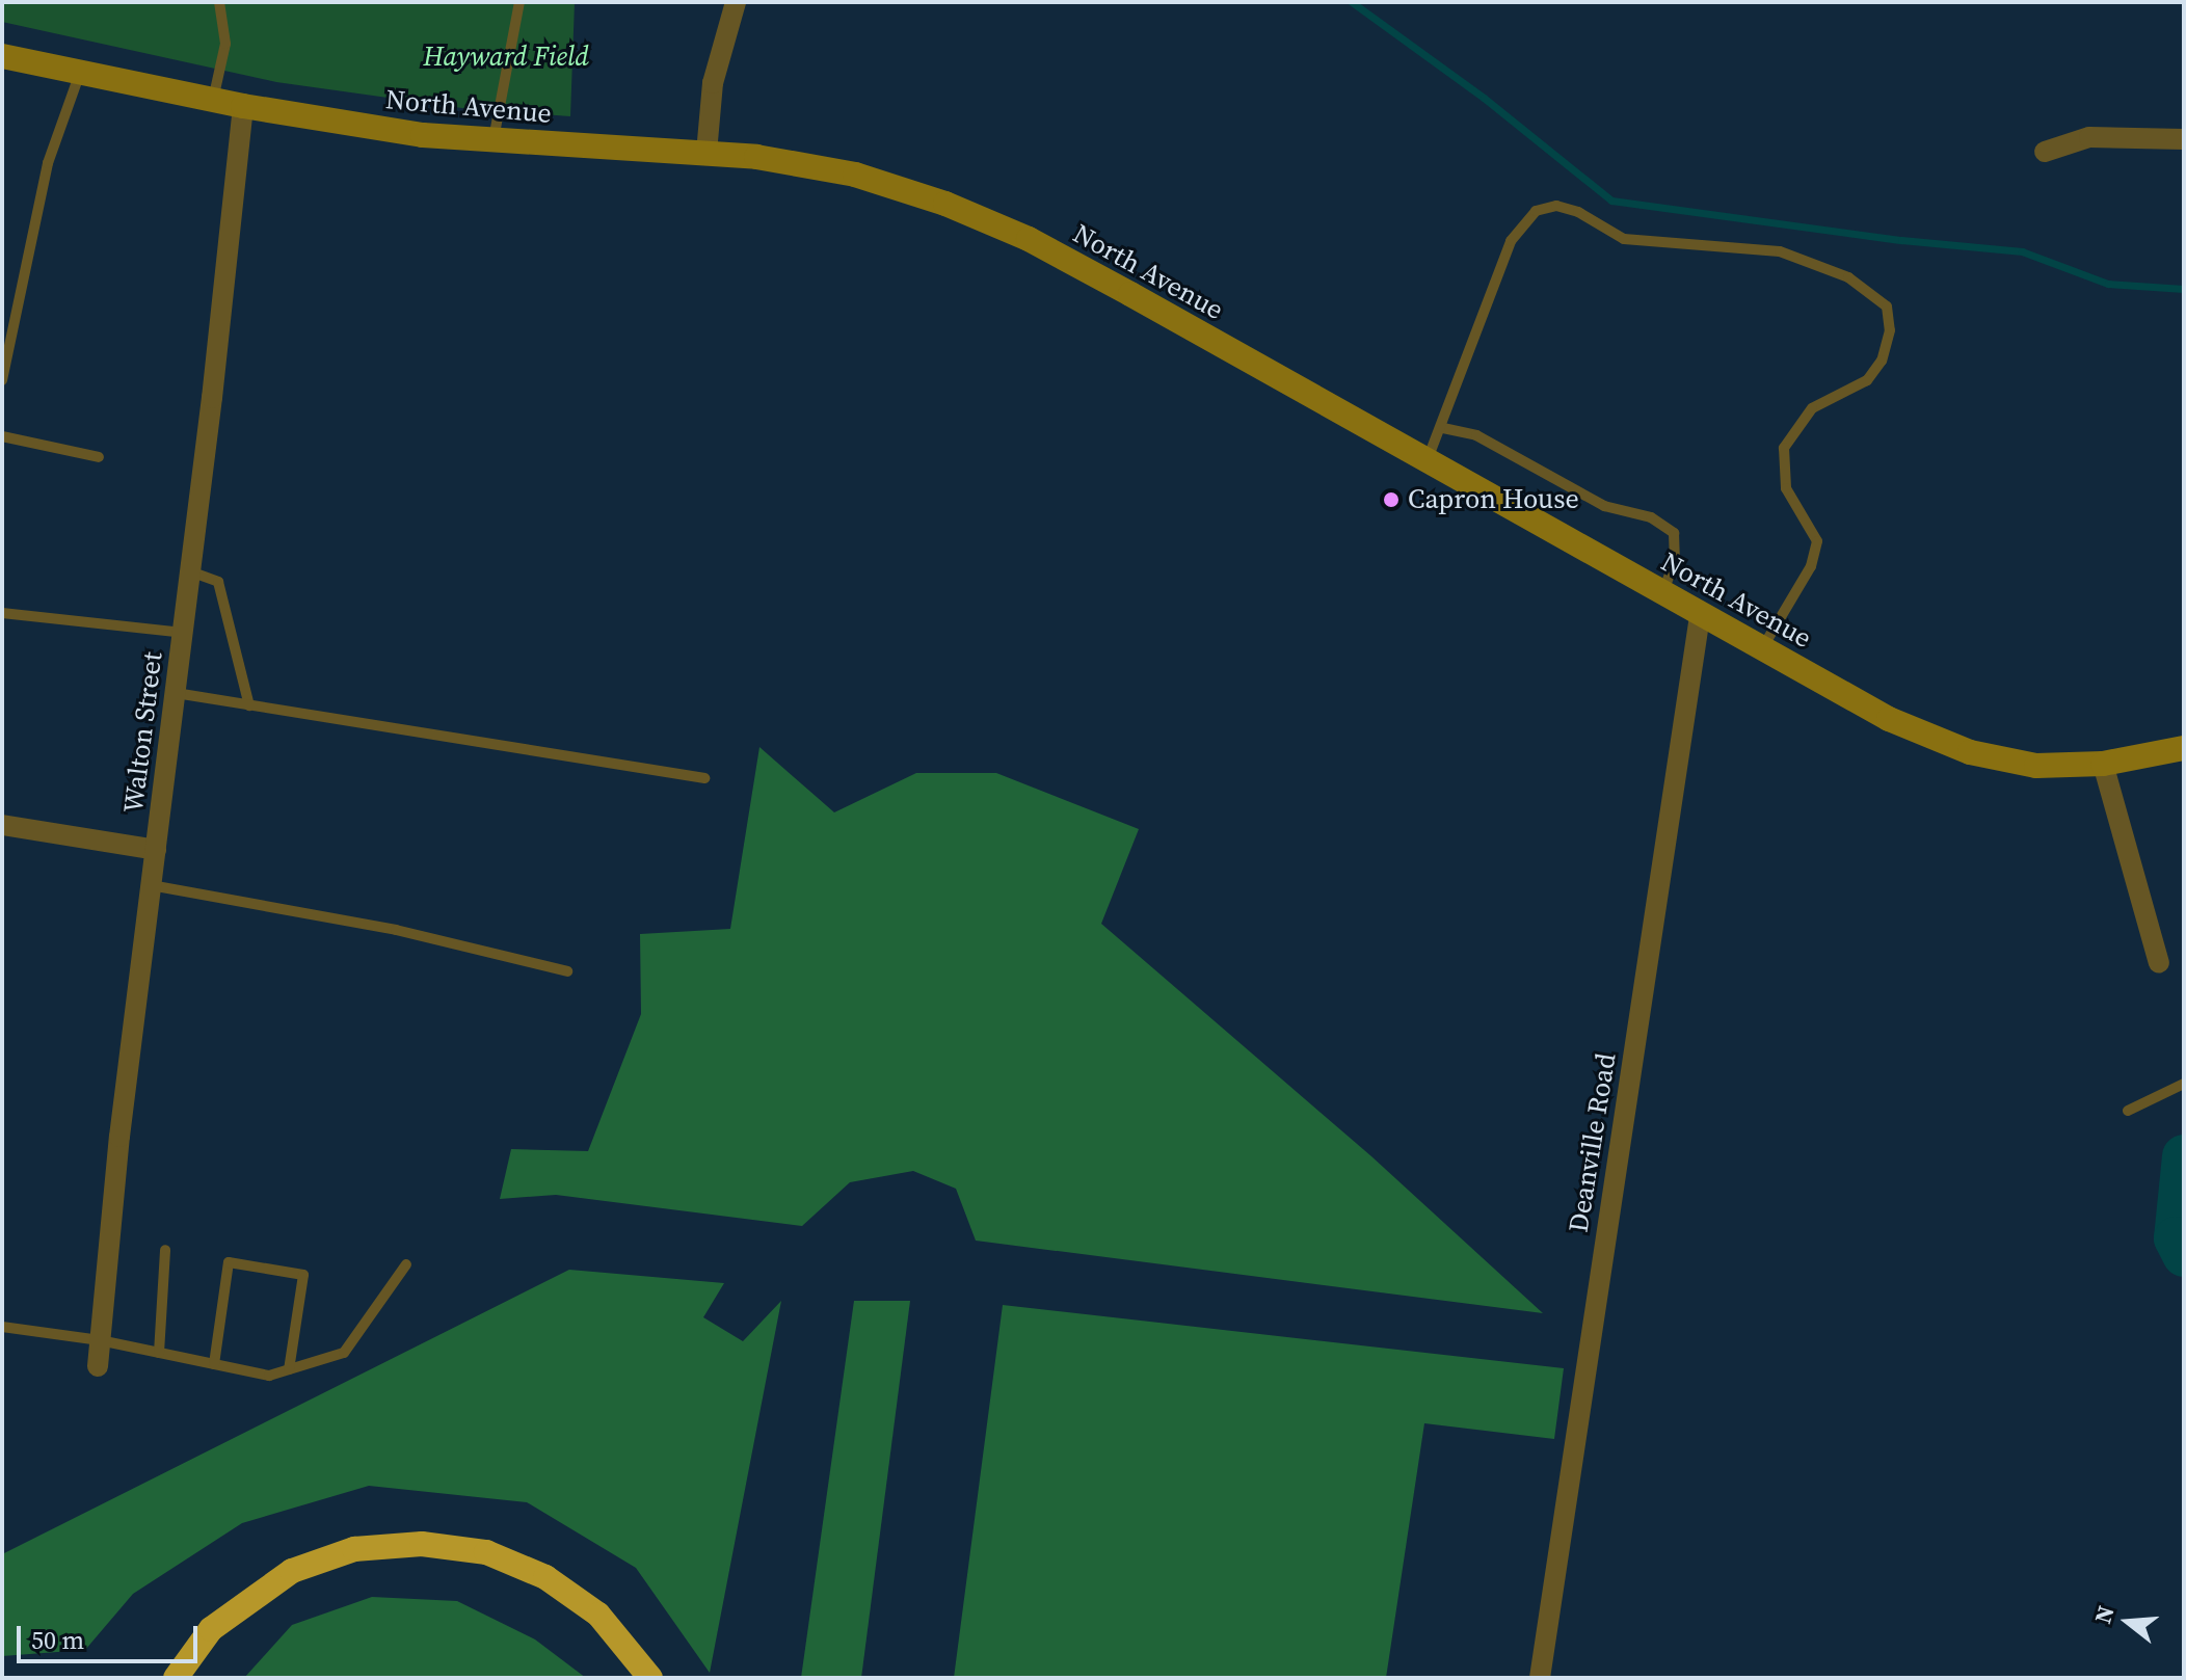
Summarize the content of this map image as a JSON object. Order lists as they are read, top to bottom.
{
  "streets": {
    "main road": ["North Avenue"],
    "street": ["Walton Street", "Deanville Road"]
  },
  "crossings": [
    ["North Avenue", "Walton Street"],
    ["North Avenue", "Deanville Road"]
  ],
  "parks": ["Hayward Field"],
  "places": ["Capron House"],
  "scale_bar": "50 m",
  "north": "left"
}
